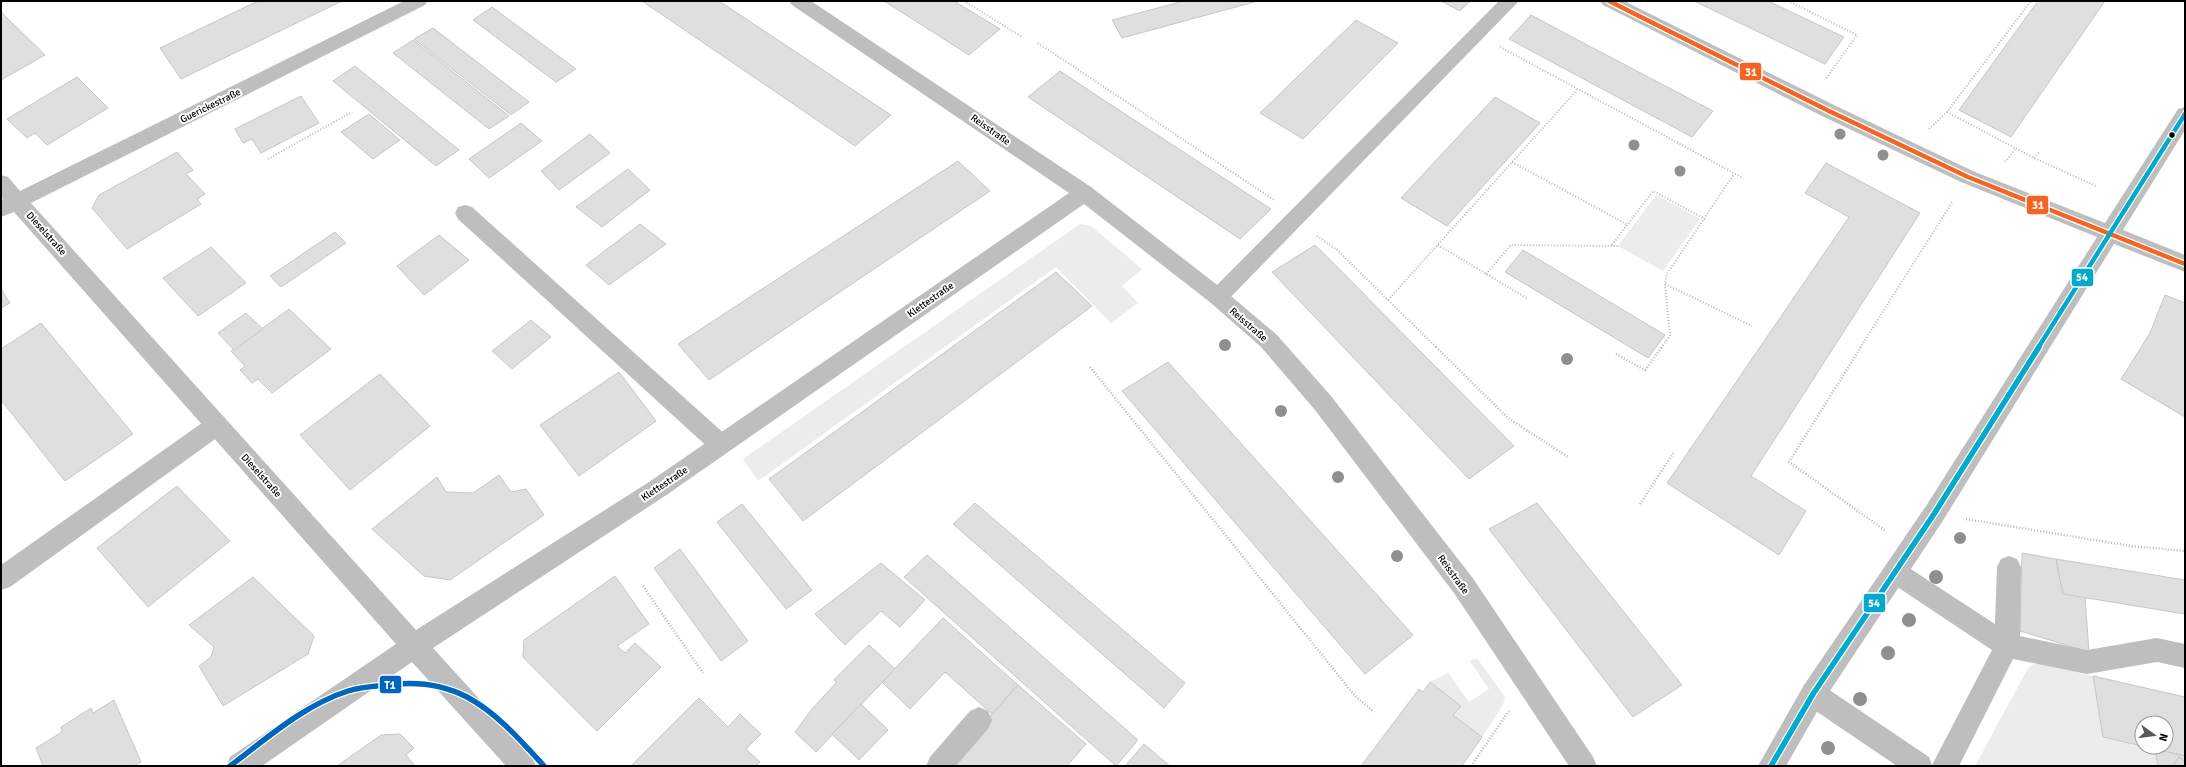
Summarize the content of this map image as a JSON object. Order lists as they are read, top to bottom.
{
  "streets": {
    "street": [
      "Guerickestraße",
      "Reisstraße",
      "Dieselstraße",
      "Klettestraße"
    ]
  },
  "crossings": [
    ["Guerickestraße", "Dieselstraße"],
    ["Reisstraße", "Klettestraße"],
    ["Dieselstraße", "Klettestraße"]
  ],
  "lines": ["transit line 31", "transit line 54", "transit line T1"],
  "north": "right"
}
